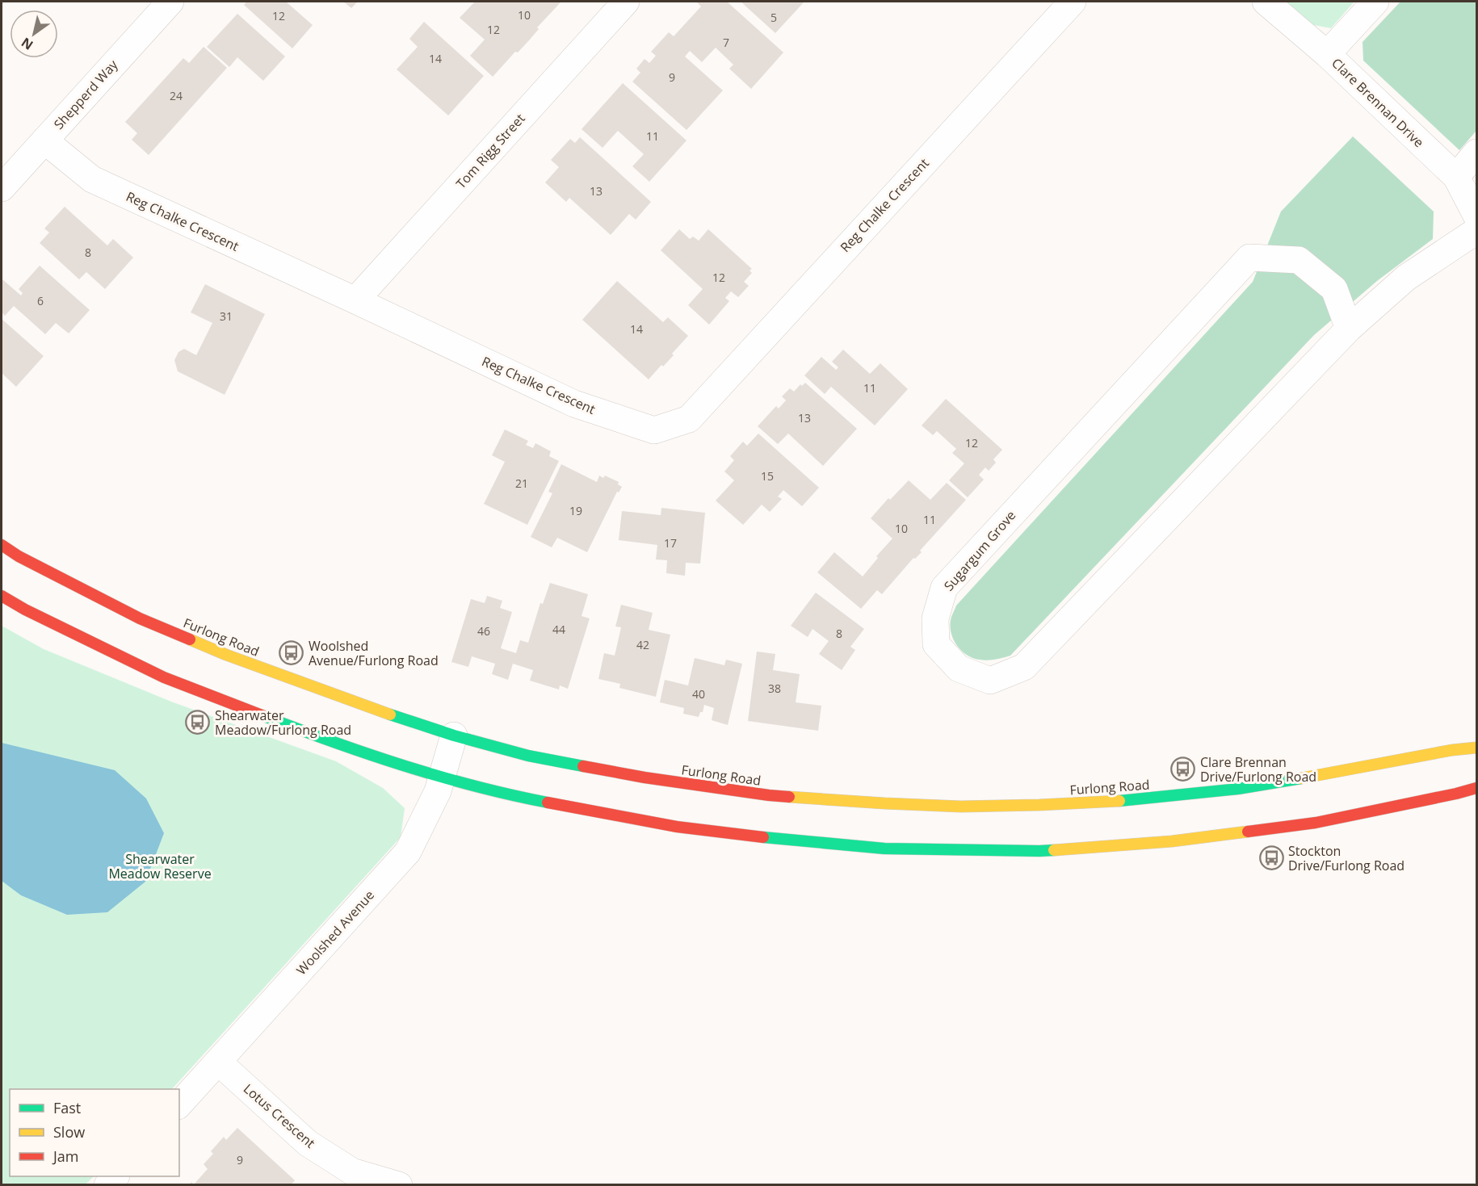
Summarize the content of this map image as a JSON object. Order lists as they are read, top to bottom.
{
  "streets": {
    "main road": ["Furlong Road"],
    "street": [
      "Shepperd Way",
      "Clare Brennan Drive",
      "Tom Rigg Street",
      "Reg Chalke Crescent",
      "Sugargum Grove",
      "Woolshed Avenue",
      "Lotus Crescent"
    ]
  },
  "crossings": [
    ["Shepperd Way", "Reg Chalke Crescent"],
    ["Tom Rigg Street", "Reg Chalke Crescent"],
    ["Furlong Road", "Woolshed Avenue"],
    ["Woolshed Avenue", "Lotus Crescent"]
  ],
  "parks": ["Shearwater Meadow Reserve"],
  "places": {
    "bus stop": [
      "Woolshed Avenue/Furlong Road",
      "Shearwater Meadow/Furlong Road",
      "Clare Brennan Drive/Furlong Road",
      "Stockton Drive/Furlong Road"
    ]
  },
  "house_numbers": [
    "10",
    "12",
    "5",
    "12",
    "7",
    "14",
    "9",
    "24",
    "11",
    "13",
    "8",
    "12",
    "6",
    "31",
    "14",
    "11",
    "13",
    "12",
    "15",
    "21",
    "19",
    "11",
    "10",
    "17",
    "44",
    "46",
    "8",
    "42",
    "38",
    "40",
    "9"
  ],
  "legend": ["Fast", "Slow", "Jam"],
  "north": "bottom left"
}
